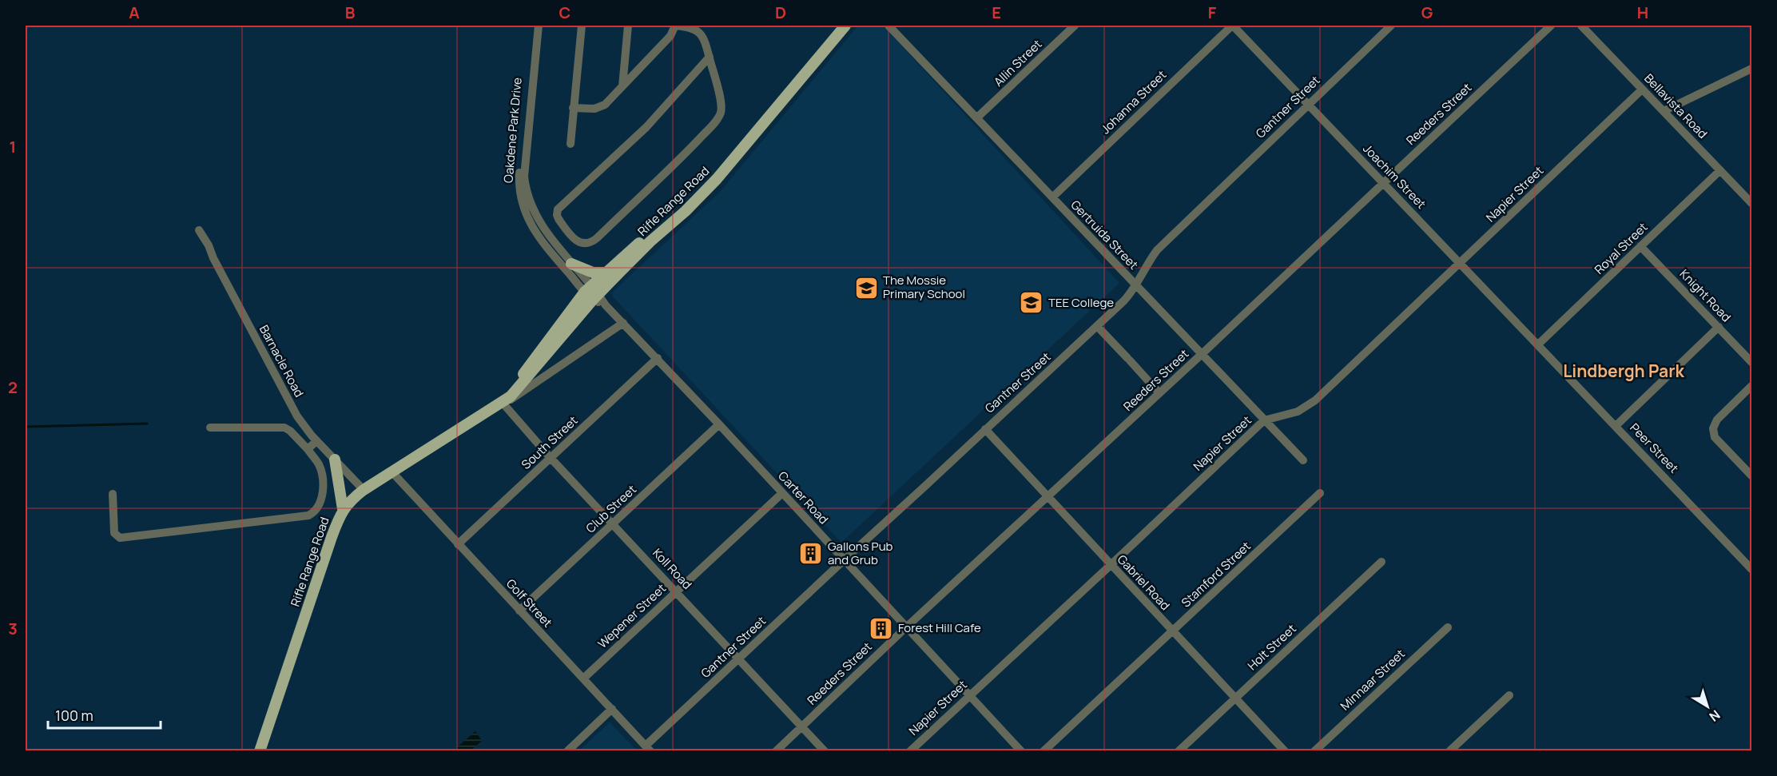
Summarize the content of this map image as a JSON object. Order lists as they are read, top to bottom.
{
  "streets": {
    "main road": ["Rifle Range Road"],
    "street": [
      "Allin Street",
      "Johanna Street",
      "Bellavista Road",
      "Gantner Street",
      "Reeders Street",
      "Oakdene Park Drive",
      "Joachim Street",
      "Napier Street",
      "Gertruida Street",
      "Royal Street",
      "Knight Road",
      "Barnacle Road",
      "South Street",
      "Peer Street",
      "Carter Road",
      "Club Street",
      "Koll Road",
      "Stamford Street",
      "Gabriel Road",
      "Golf Street",
      "Wepener Street",
      "Holt Street",
      "Minnaar Street"
    ]
  },
  "crossings": [
    ["Allin Street", "Gertruida Street"],
    ["Johanna Street", "Joachim Street"],
    ["Johanna Street", "Gertruida Street"],
    ["Bellavista Road", "Napier Street"],
    ["Bellavista Road", "Royal Street"],
    ["Gantner Street", "Joachim Street"],
    ["Gantner Street", "Gertruida Street"],
    ["Gantner Street", "Carter Road"],
    ["Gantner Street", "Koll Road"],
    ["Gantner Street", "Gabriel Road"],
    ["Gantner Street", "Golf Street"],
    ["Reeders Street", "Joachim Street"],
    ["Reeders Street", "Gertruida Street"],
    ["Reeders Street", "Carter Road"],
    ["Reeders Street", "Koll Road"],
    ["Reeders Street", "Gabriel Road"],
    ["Oakdene Park Drive", "Rifle Range Road"],
    ["Oakdene Park Drive", "Carter Road"],
    ["Joachim Street", "Napier Street"],
    ["Joachim Street", "Royal Street"],
    ["Joachim Street", "Peer Street"],
    ["Napier Street", "Gertruida Street"],
    ["Napier Street", "Carter Road"],
    ["Napier Street", "Gabriel Road"],
    ["Rifle Range Road", "Barnacle Road"],
    ["Rifle Range Road", "Carter Road"],
    ["Rifle Range Road", "Koll Road"],
    ["Rifle Range Road", "Golf Street"],
    ["Royal Street", "Knight Road"],
    ["Royal Street", "Peer Street"],
    ["South Street", "Carter Road"],
    ["South Street", "Koll Road"],
    ["South Street", "Golf Street"],
    ["Carter Road", "Club Street"],
    ["Carter Road", "Wepener Street"],
    ["Club Street", "Koll Road"],
    ["Club Street", "Golf Street"],
    ["Koll Road", "Wepener Street"],
    ["Stamford Street", "Gabriel Road"],
    ["Gabriel Road", "Holt Street"],
    ["Golf Street", "Wepener Street"]
  ],
  "districts": ["Lindbergh Park"],
  "places": {
    "school or university": ["The Mossie Primary School", "TEE College"],
    "building": ["Gallons Pub and Grub", "Forest Hill Cafe"]
  },
  "scale_bar": "100 m",
  "north": "bottom right",
  "grid": {
    "columns": [
      "A",
      "B",
      "C",
      "D",
      "E",
      "F",
      "G",
      "H"
    ],
    "rows": ["1", "2", "3"]
  }
}
